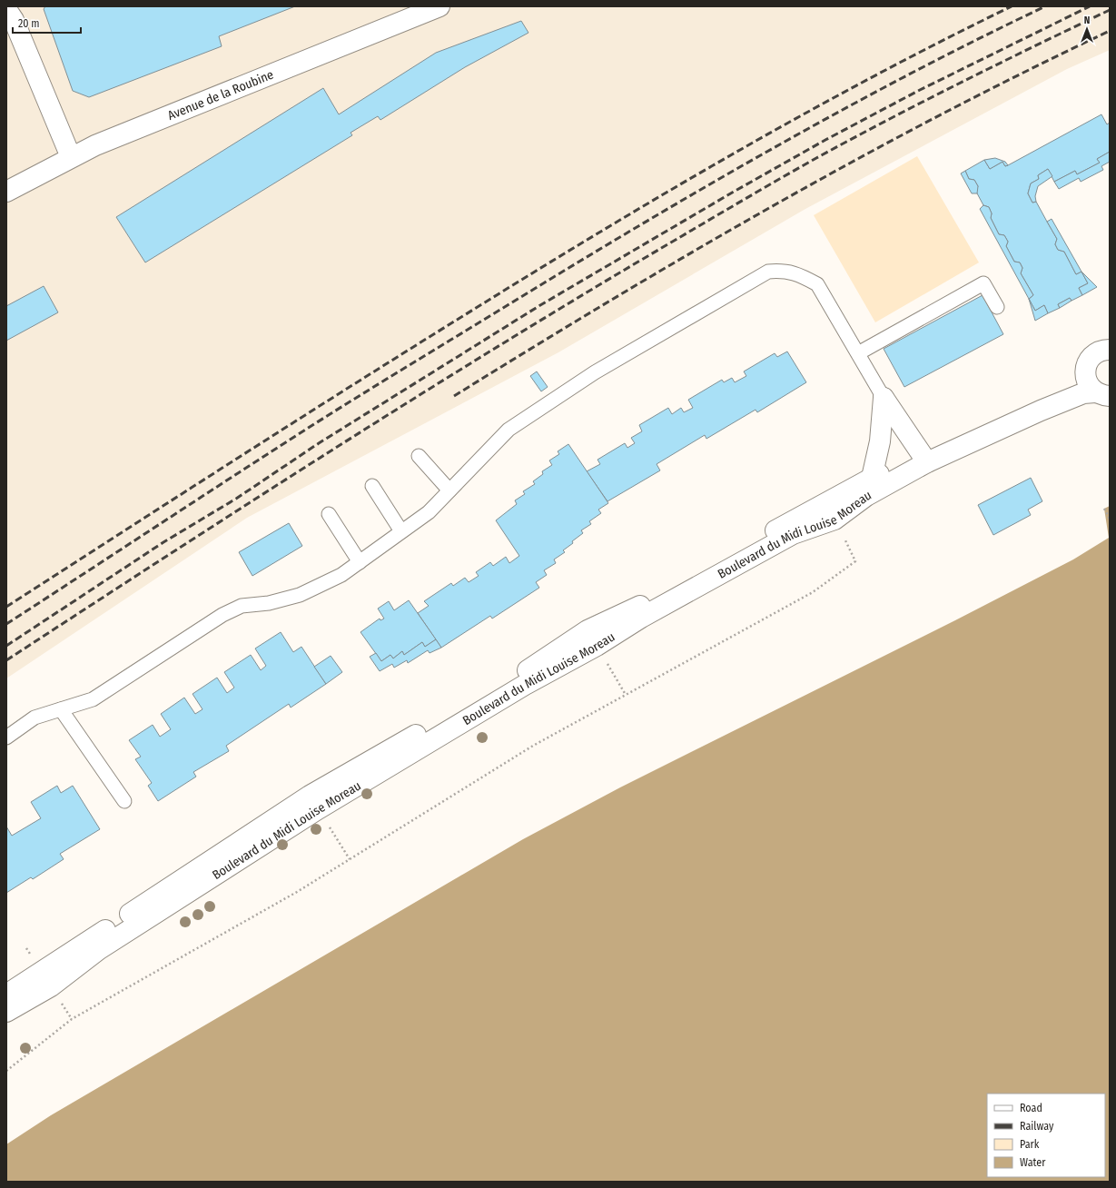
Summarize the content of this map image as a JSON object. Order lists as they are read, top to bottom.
{
  "streets": {
    "main road": ["Avenue de la Roubine", "Boulevard du Midi Louise Moreau"]
  },
  "legend": [
    "Road",
    "Railway",
    "Park",
    "Water"
  ],
  "scale_bar": "20 m",
  "north": "top"
}
